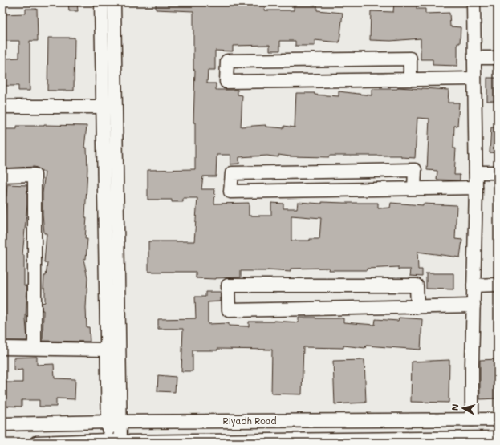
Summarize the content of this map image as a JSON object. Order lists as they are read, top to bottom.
{
  "streets": {
    "street": ["Riyadh Road"]
  },
  "north": "left"
}
